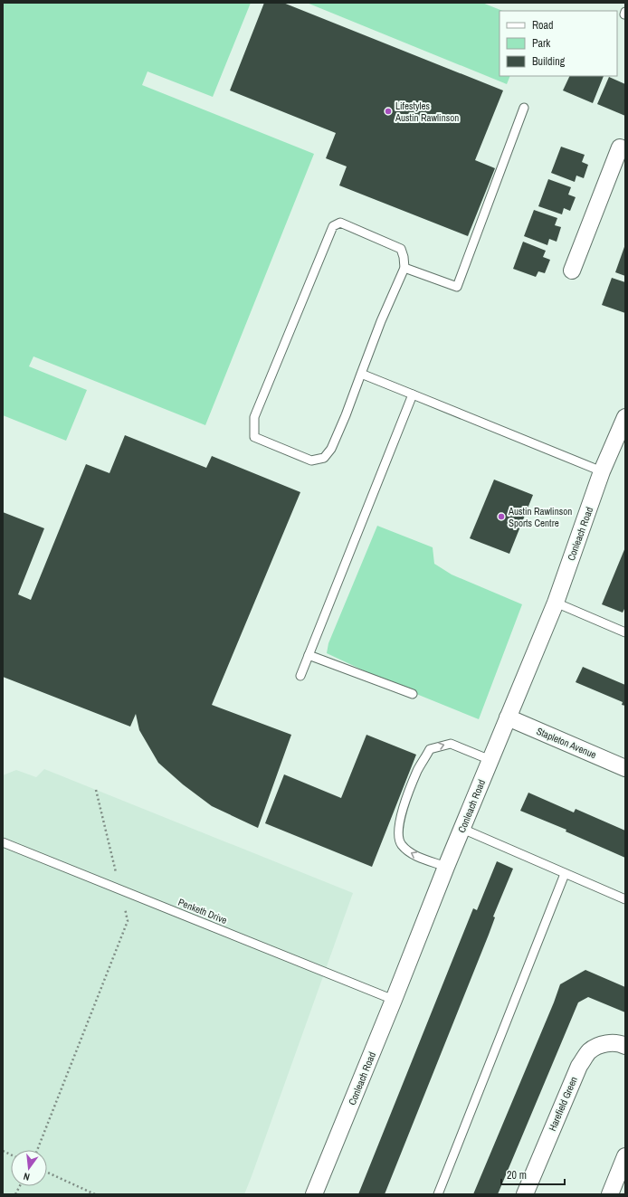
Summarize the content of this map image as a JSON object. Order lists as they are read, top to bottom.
{
  "streets": {
    "street": ["Conleach Road", "Stapleton Avenue", "Harefield Green"],
    "lane": ["Penketh Drive"]
  },
  "crossings": [
    ["Conleach Road", "Stapleton Avenue"],
    ["Conleach Road", "Penketh Drive"]
  ],
  "places": ["Lifestyles Austin Rawlinson", "Austin Rawlinson Sports Centre"],
  "legend": ["Road", "Park", "Building"],
  "scale_bar": "20 m",
  "north": "bottom"
}
